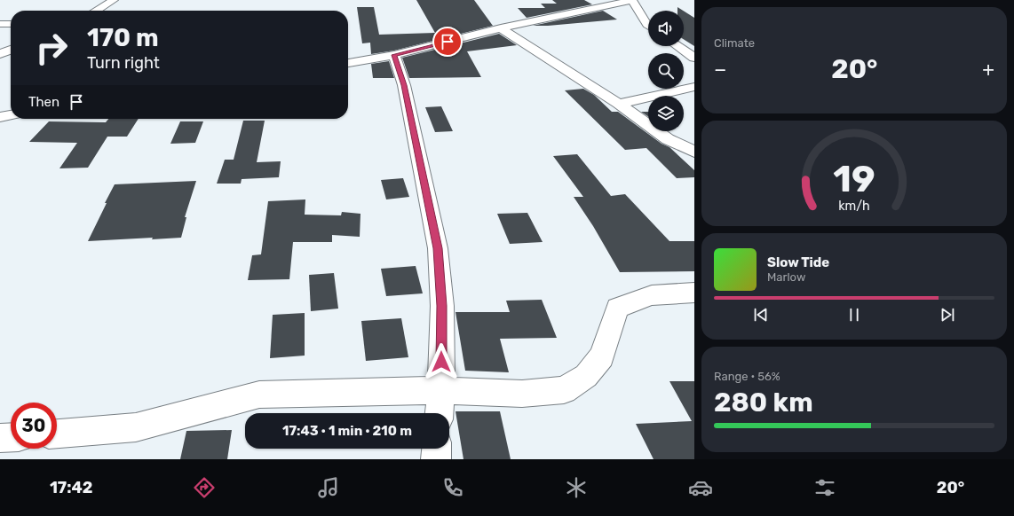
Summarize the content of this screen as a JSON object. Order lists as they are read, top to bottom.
{
  "page": {
    "tile": [
      "Climate",
      ["Range · 56%", "280 km"]
    ],
    "turn": ["170 m", "Turn right"],
    "heat": ["−", "20°", "+"],
    "then": "Then",
    "song": ["Slow Tide", "Marlow"],
    "limit": "30",
    "trip": "17:43 · 1 min · 210 m",
    "tabs": ["17:42", "20°"],
    "gauge": ["19", "km/h"]
  }
}
